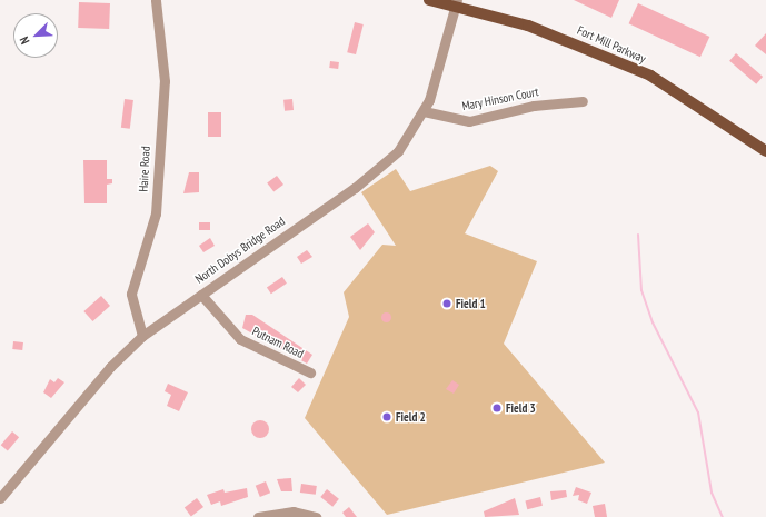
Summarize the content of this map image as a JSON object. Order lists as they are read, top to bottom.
{
  "streets": {
    "main road": ["Fort Mill Parkway"],
    "street": [
      "Mary Hinson Court",
      "Haire Road",
      "North Dobys Bridge Road",
      "Putnam Road"
    ]
  },
  "crossings": [
    ["Fort Mill Parkway", "North Dobys Bridge Road"],
    ["Mary Hinson Court", "North Dobys Bridge Road"],
    ["Haire Road", "North Dobys Bridge Road"],
    ["North Dobys Bridge Road", "Putnam Road"]
  ],
  "places": ["Field 1", "Field 3", "Field 2"],
  "north": "bottom left"
}
